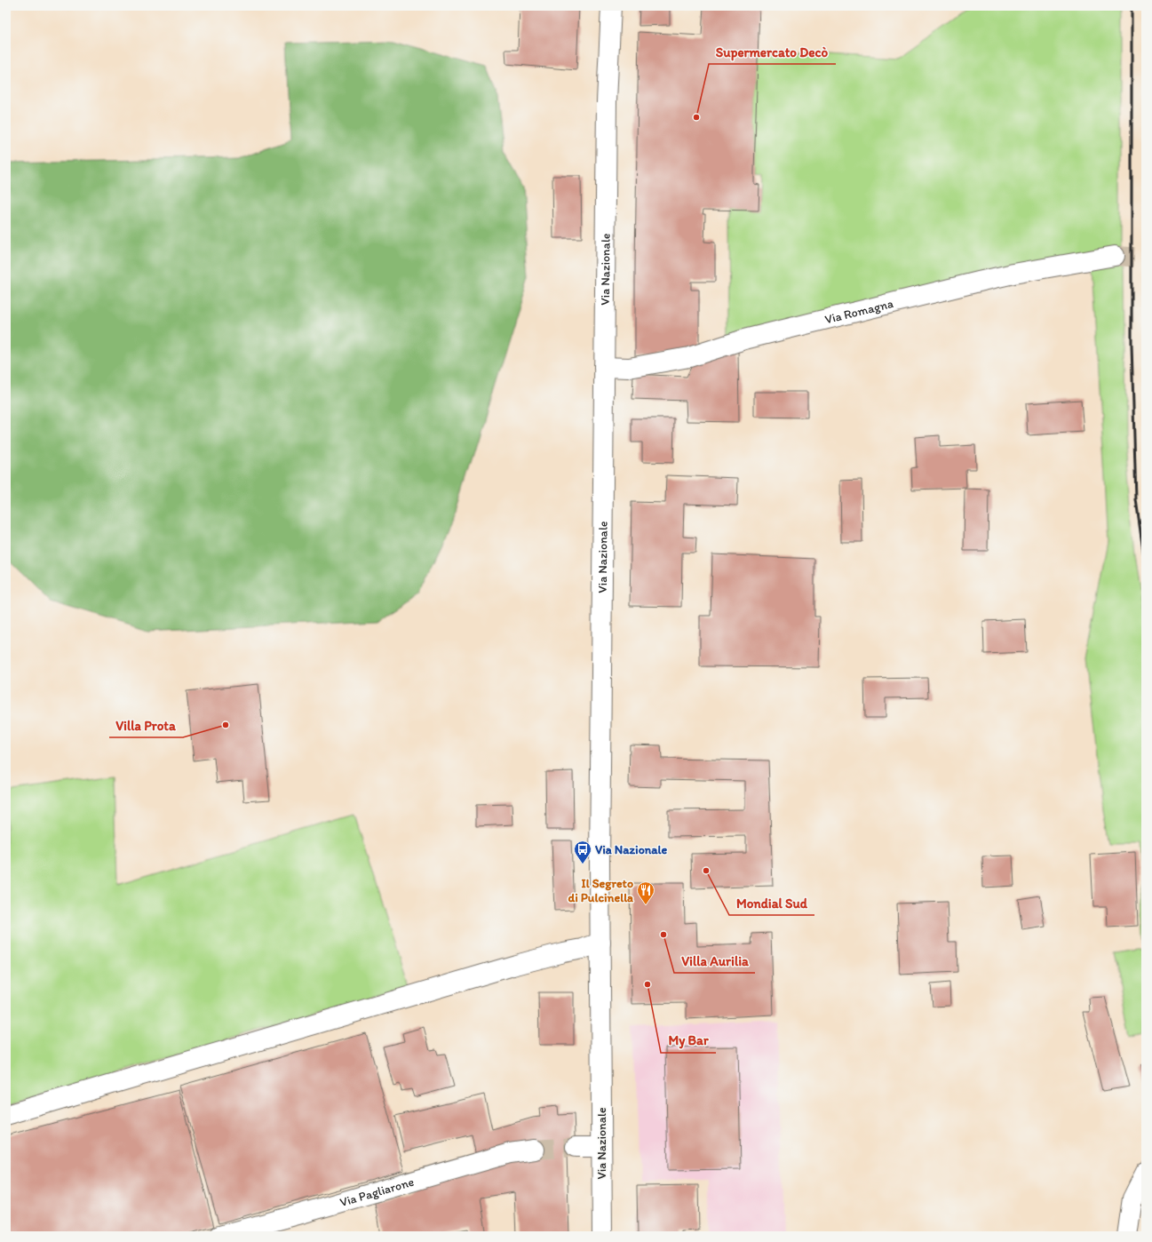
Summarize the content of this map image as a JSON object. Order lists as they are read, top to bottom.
{
  "streets": {
    "main road": ["Via Nazionale", "Via Romagna", "Via Pagliarone"]
  },
  "crossings": [
    ["Via Nazionale", "Via Romagna"]
  ],
  "places": {
    "other": [
      "Supermercato Decò",
      "Villa Prota",
      "Mondial Sud",
      "Villa Aurilia",
      "My Bar"
    ],
    "bus stop": ["Via Nazionale"],
    "restaurant": ["Il Segreto di Pulcinella"]
  }
}
